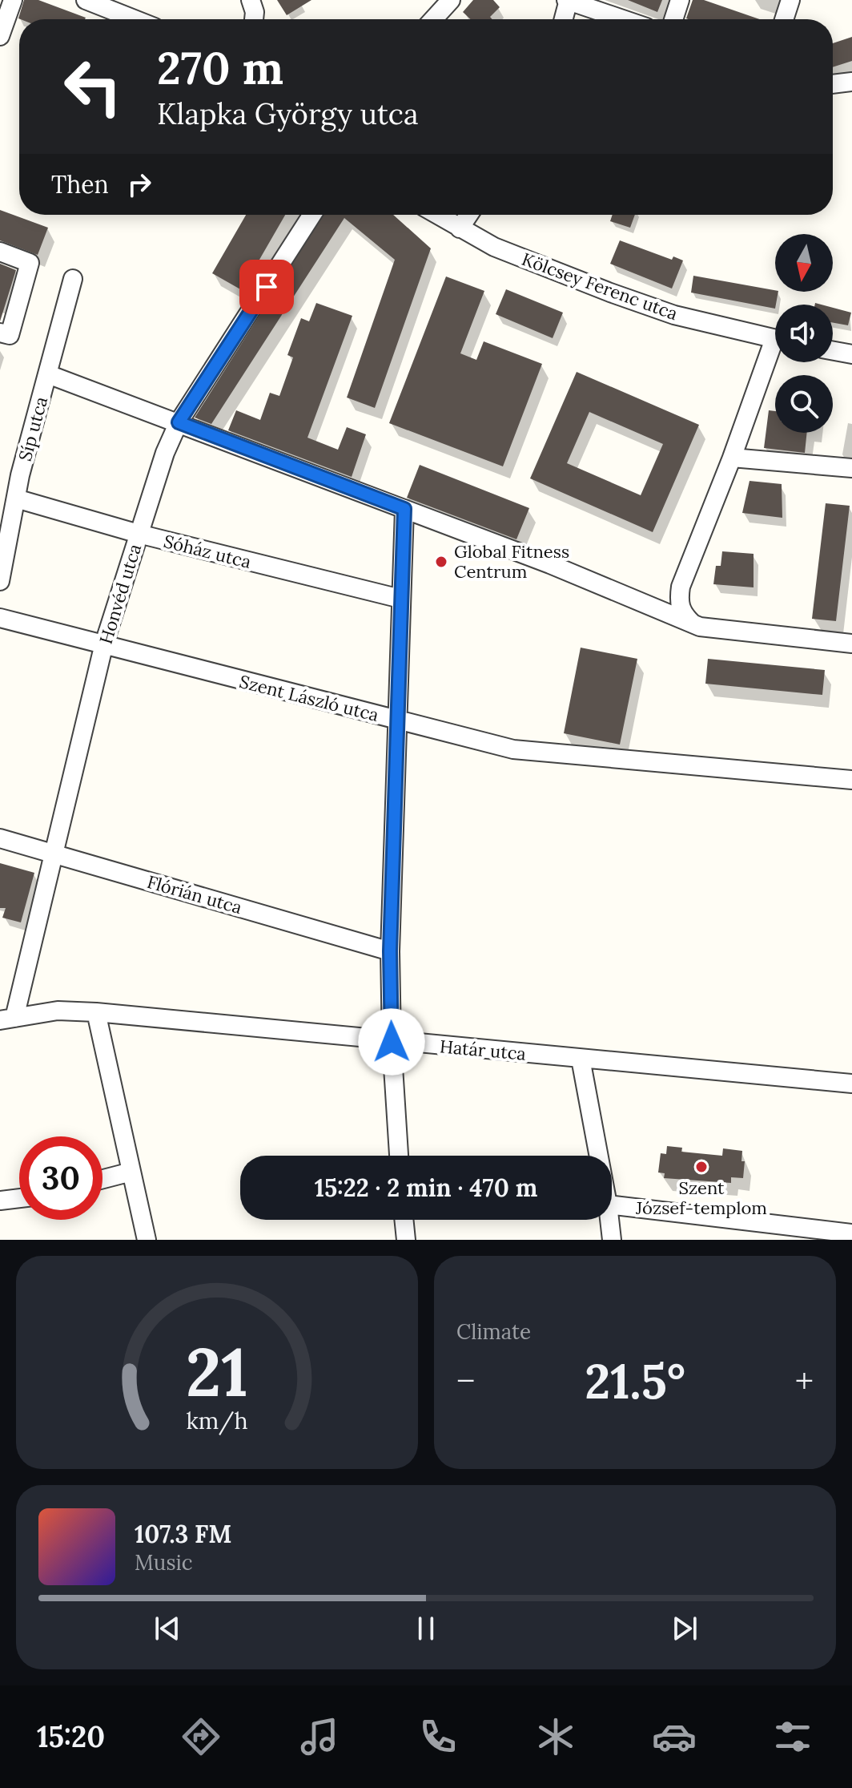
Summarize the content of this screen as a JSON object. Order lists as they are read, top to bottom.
{
  "streets": {
    "street": [
      "Kölcsey Ferenc utca",
      "Síp utca",
      "Sóház utca",
      "Honvéd utca",
      "Szent László utca",
      "Flórián utca",
      "Határ utca"
    ]
  },
  "crossings": [
    ["Síp utca", "Sóház utca"],
    ["Sóház utca", "Honvéd utca"],
    ["Honvéd utca", "Szent László utca"],
    ["Honvéd utca", "Flórián utca"],
    ["Honvéd utca", "Határ utca"]
  ],
  "places": ["Global Fitness Centrum", "Szent József-templom"],
  "north": "bottom",
  "page": {
    "turn": ["270 m", "Klapka György utca"],
    "then": "Then",
    "limit": "30",
    "trip": "15:22 · 2 min · 470 m",
    "tile": "Climate",
    "heat": ["−", "21.5°", "+"],
    "song": ["107.3 FM", "Music"],
    "tabs": "15:20",
    "gauge": ["21", "km/h"]
  }
}
